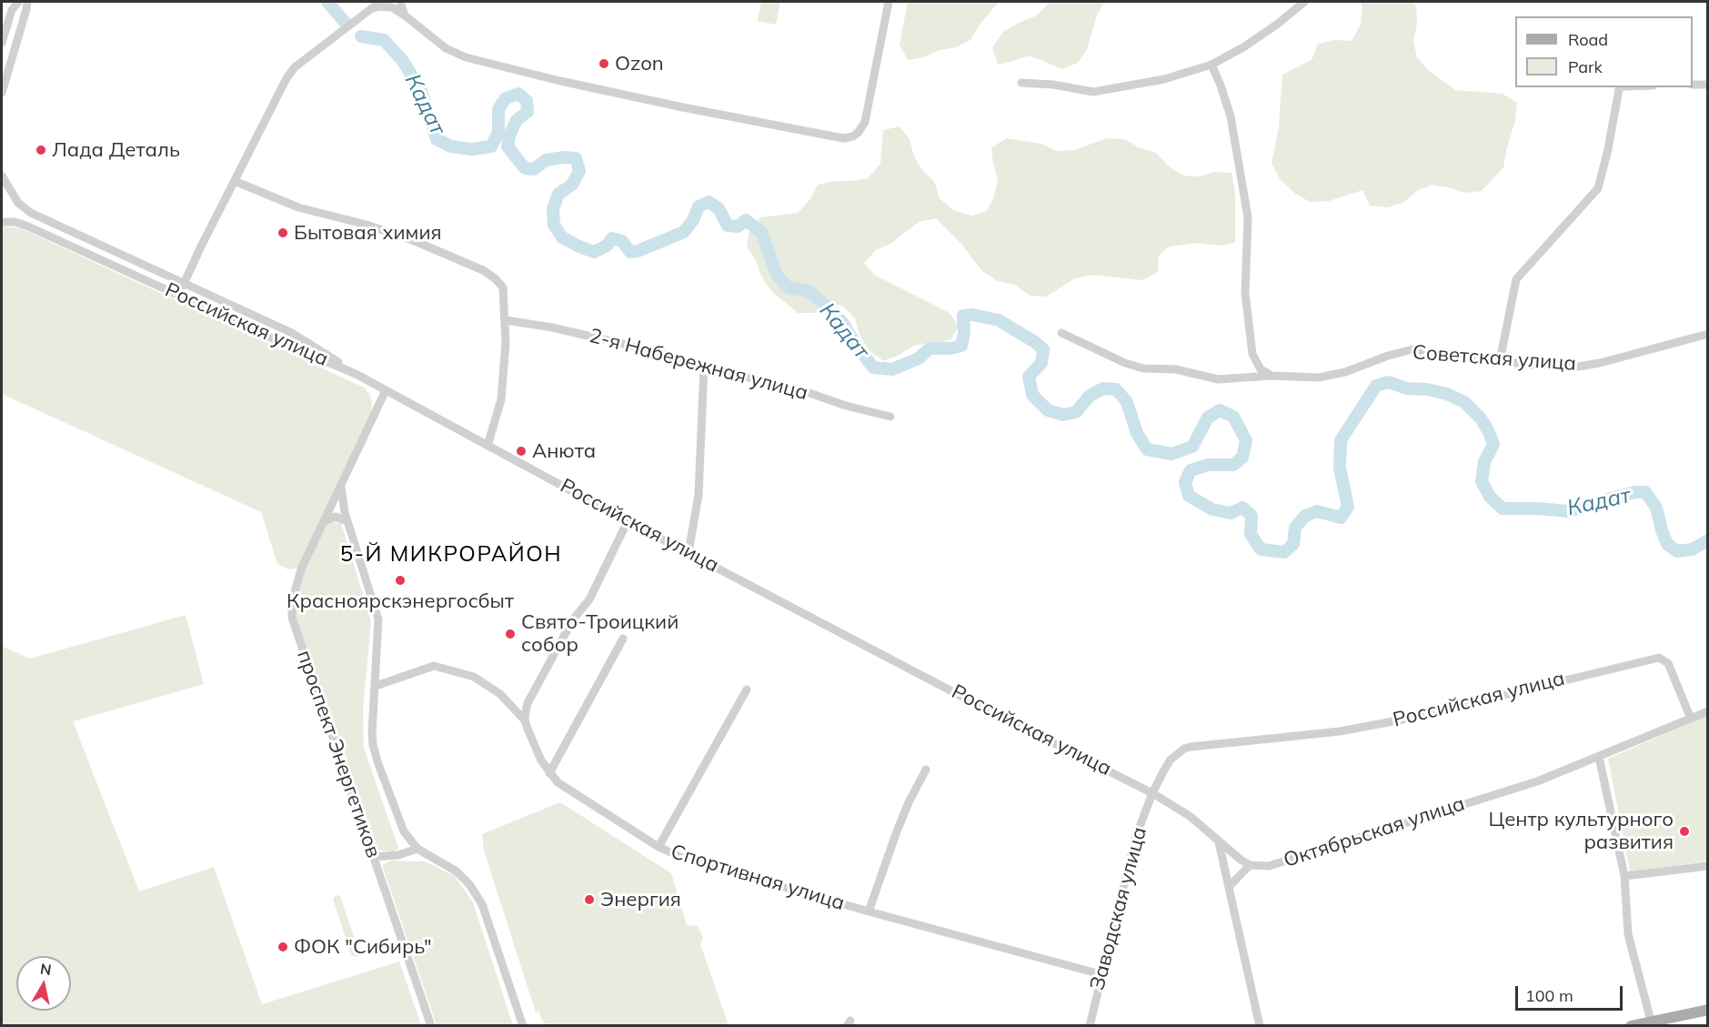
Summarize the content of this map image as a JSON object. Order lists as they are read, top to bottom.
{
  "streets": {
    "street": [
      "Российская улица",
      "Советская улица",
      "2-я Набережная улица",
      "проспект Энергетиков",
      "Октябрьская улица",
      "Спортивная улица",
      "Заводская улица"
    ]
  },
  "crossings": [
    ["Российская улица", "проспект Энергетиков"],
    ["Российская улица", "Октябрьская улица"],
    ["Российская улица", "Заводская улица"],
    ["Спортивная улица", "Заводская улица"]
  ],
  "districts": ["5-Й МИКРОРАЙОН"],
  "water": ["Кадат"],
  "places": [
    "Ozon",
    "Лада Деталь",
    "Бытовая химия",
    "Анюта",
    "Красноярскэнергосбыт",
    "Свято-Троицкий собор",
    "Центр культурного развития",
    "Энергия",
    "ФОК \"Сибирь\""
  ],
  "legend": ["Road", "Park"],
  "scale_bar": "100 m",
  "north": "top"
}
